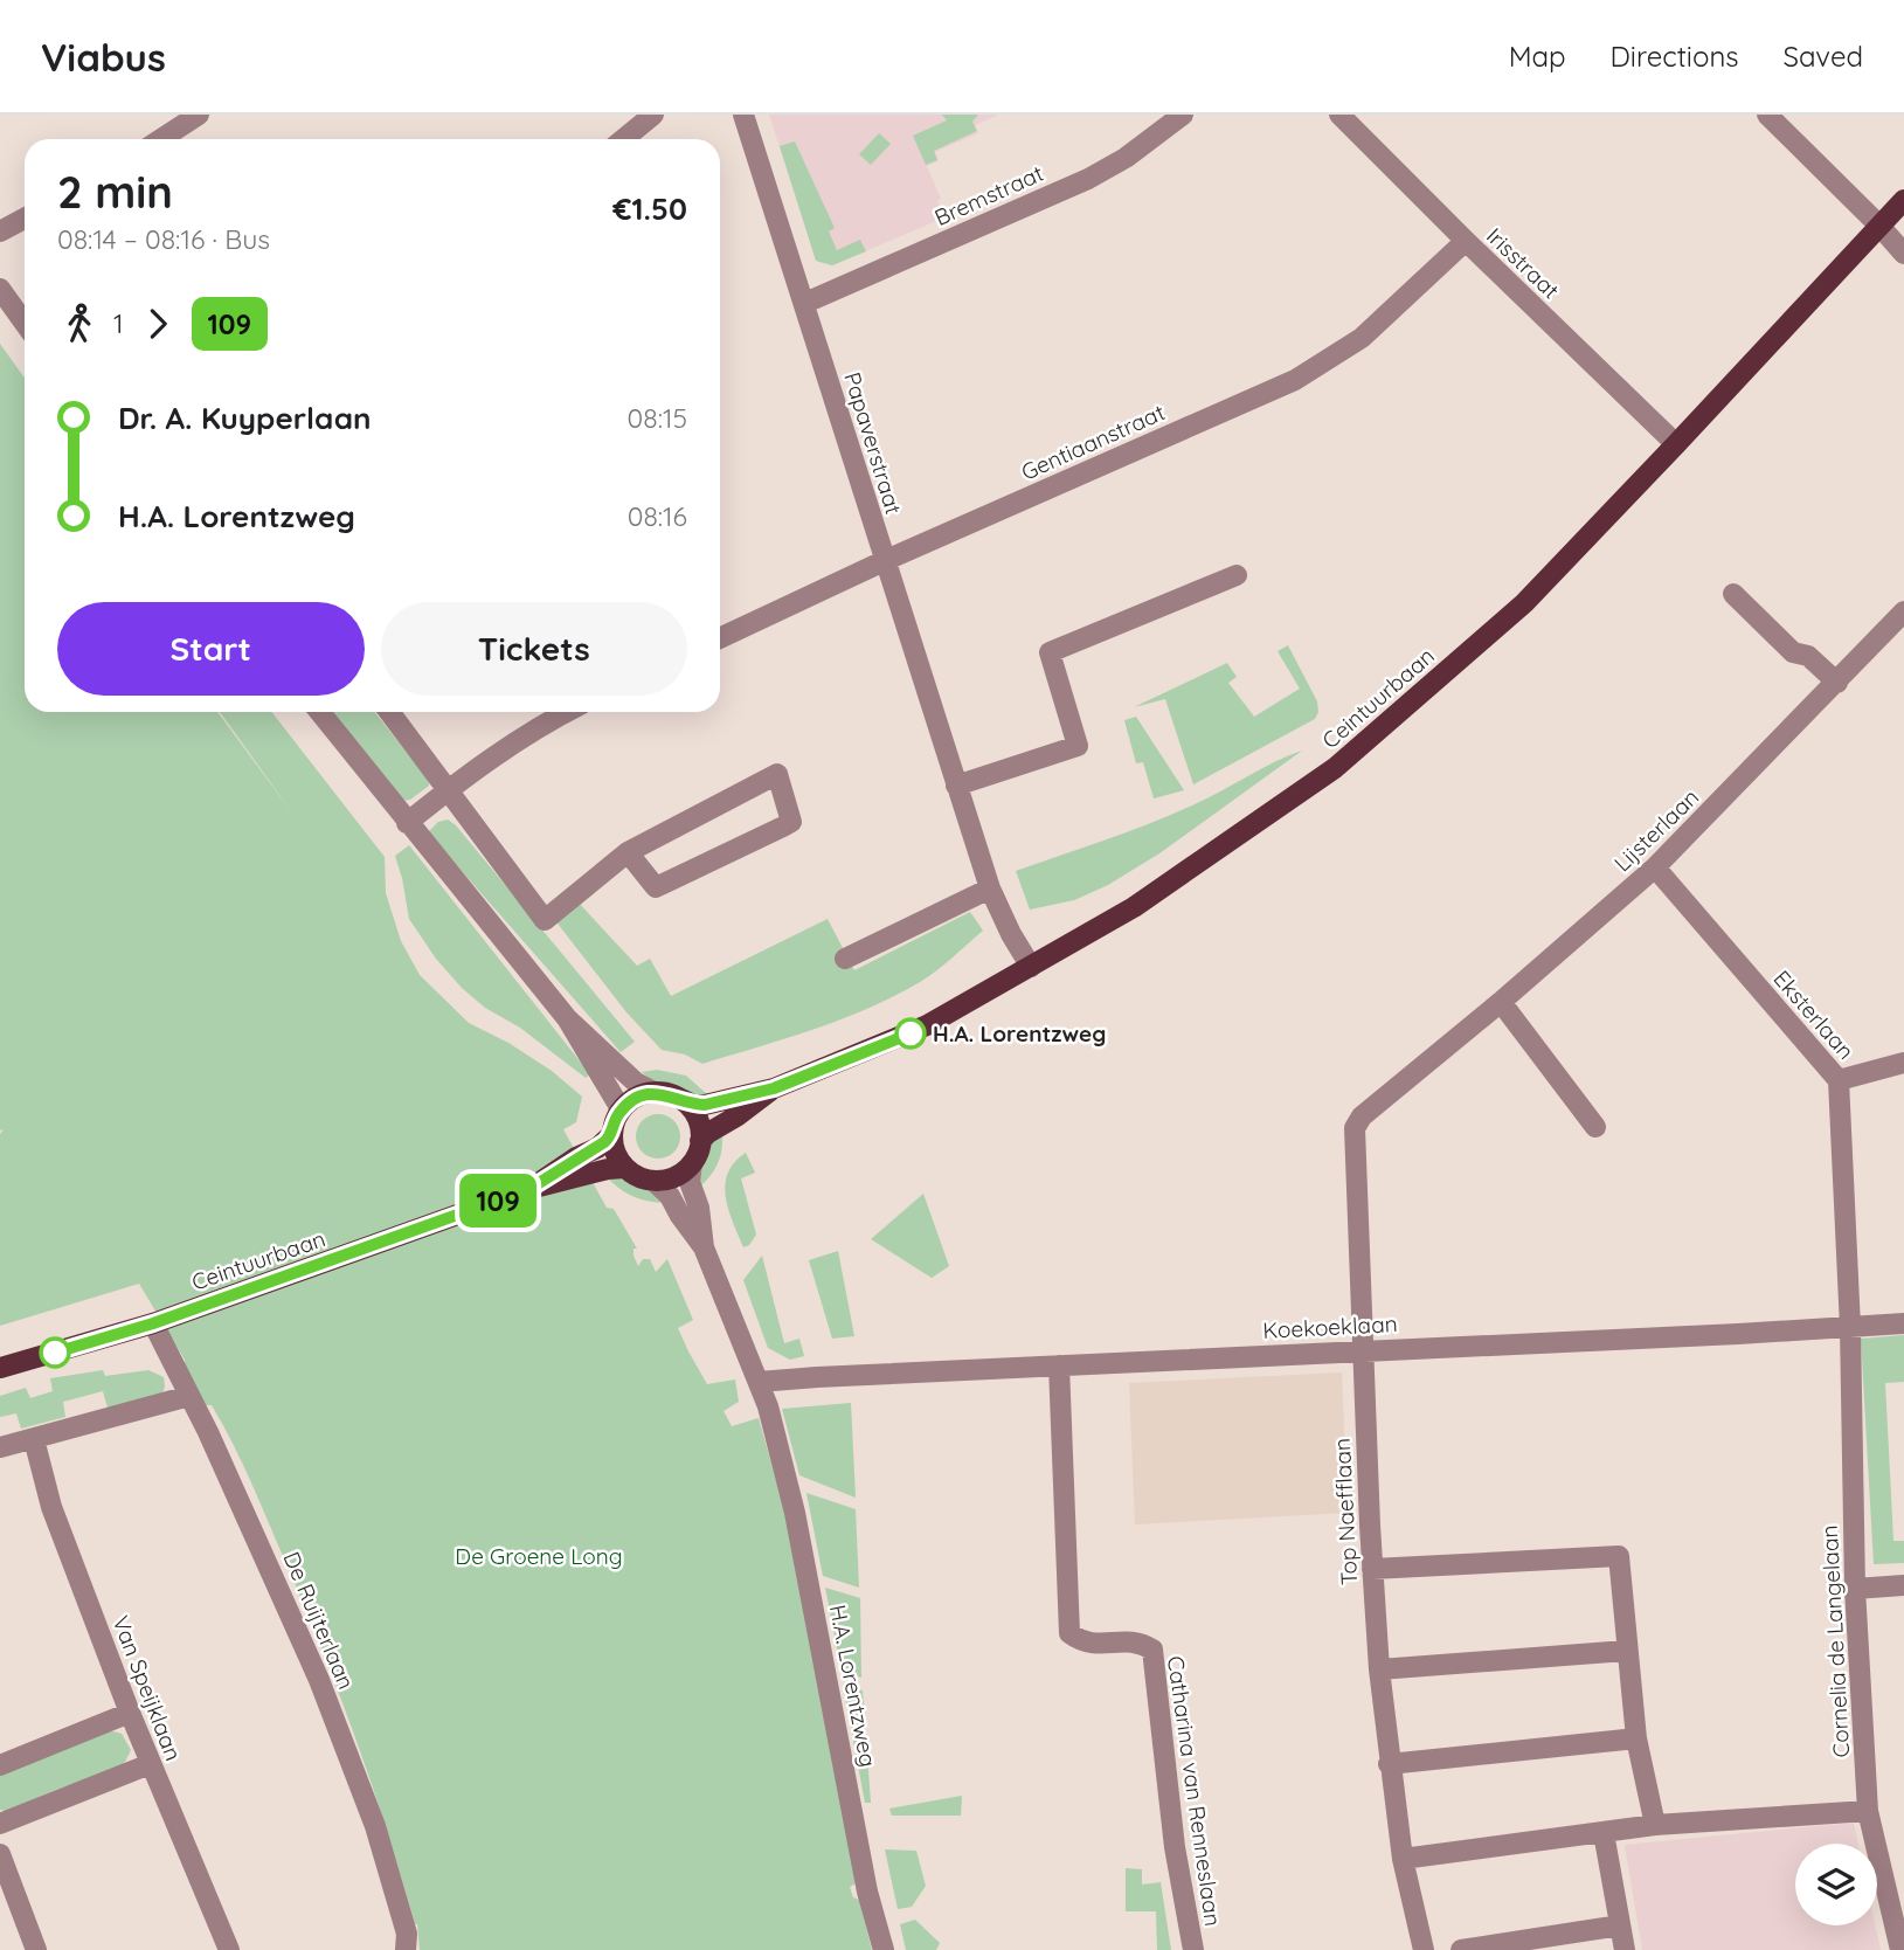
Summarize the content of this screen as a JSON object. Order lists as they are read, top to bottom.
{
  "streets": {
    "main road": ["Ceintuurbaan"],
    "street": [
      "Bremstraat",
      "Irisstraat",
      "Gentiaanstraat",
      "Papaverstraat",
      "Lijsterlaan",
      "Eksterlaan",
      "Koekoeklaan",
      "Top Naefflaan",
      "De Ruijterlaan",
      "Cornelia de Langelaan",
      "H.A. Lorentzweg",
      "Van Speijklaan",
      "Catharina van Renneslaan"
    ]
  },
  "crossings": [
    ["Bremstraat", "Papaverstraat"],
    ["Irisstraat", "Gentiaanstraat"],
    ["Irisstraat", "Ceintuurbaan"],
    ["Gentiaanstraat", "Papaverstraat"],
    ["Papaverstraat", "Ceintuurbaan"],
    ["Ceintuurbaan", "De Ruijterlaan"],
    ["Ceintuurbaan", "H.A. Lorentzweg"],
    ["Lijsterlaan", "Eksterlaan"],
    ["Lijsterlaan", "Koekoeklaan"],
    ["Lijsterlaan", "Top Naefflaan"],
    ["Eksterlaan", "Koekoeklaan"],
    ["Eksterlaan", "Cornelia de Langelaan"],
    ["Koekoeklaan", "Top Naefflaan"],
    ["Koekoeklaan", "Cornelia de Langelaan"],
    ["Koekoeklaan", "H.A. Lorentzweg"],
    ["Koekoeklaan", "Catharina van Renneslaan"]
  ],
  "parks": ["De Groene Long"],
  "places": ["H.A. Lorentzweg"],
  "lines": ["bus line 109"],
  "page": {
    "header": "Viabus",
    "nav": ["Map", "Directions", "Saved"],
    "on_map": "109",
    "heading": ["2 min", "08:14 – 08:16 · Bus", "€1.50"],
    "legs": ["1", "109"],
    "list": [
      {
        "name": "Dr. A. Kuyperlaan",
        "value": "08:15"
      },
      {
        "name": "H.A. Lorentzweg",
        "value": "08:16"
      }
    ],
    "buttons": ["Start", "Tickets"]
  }
}
